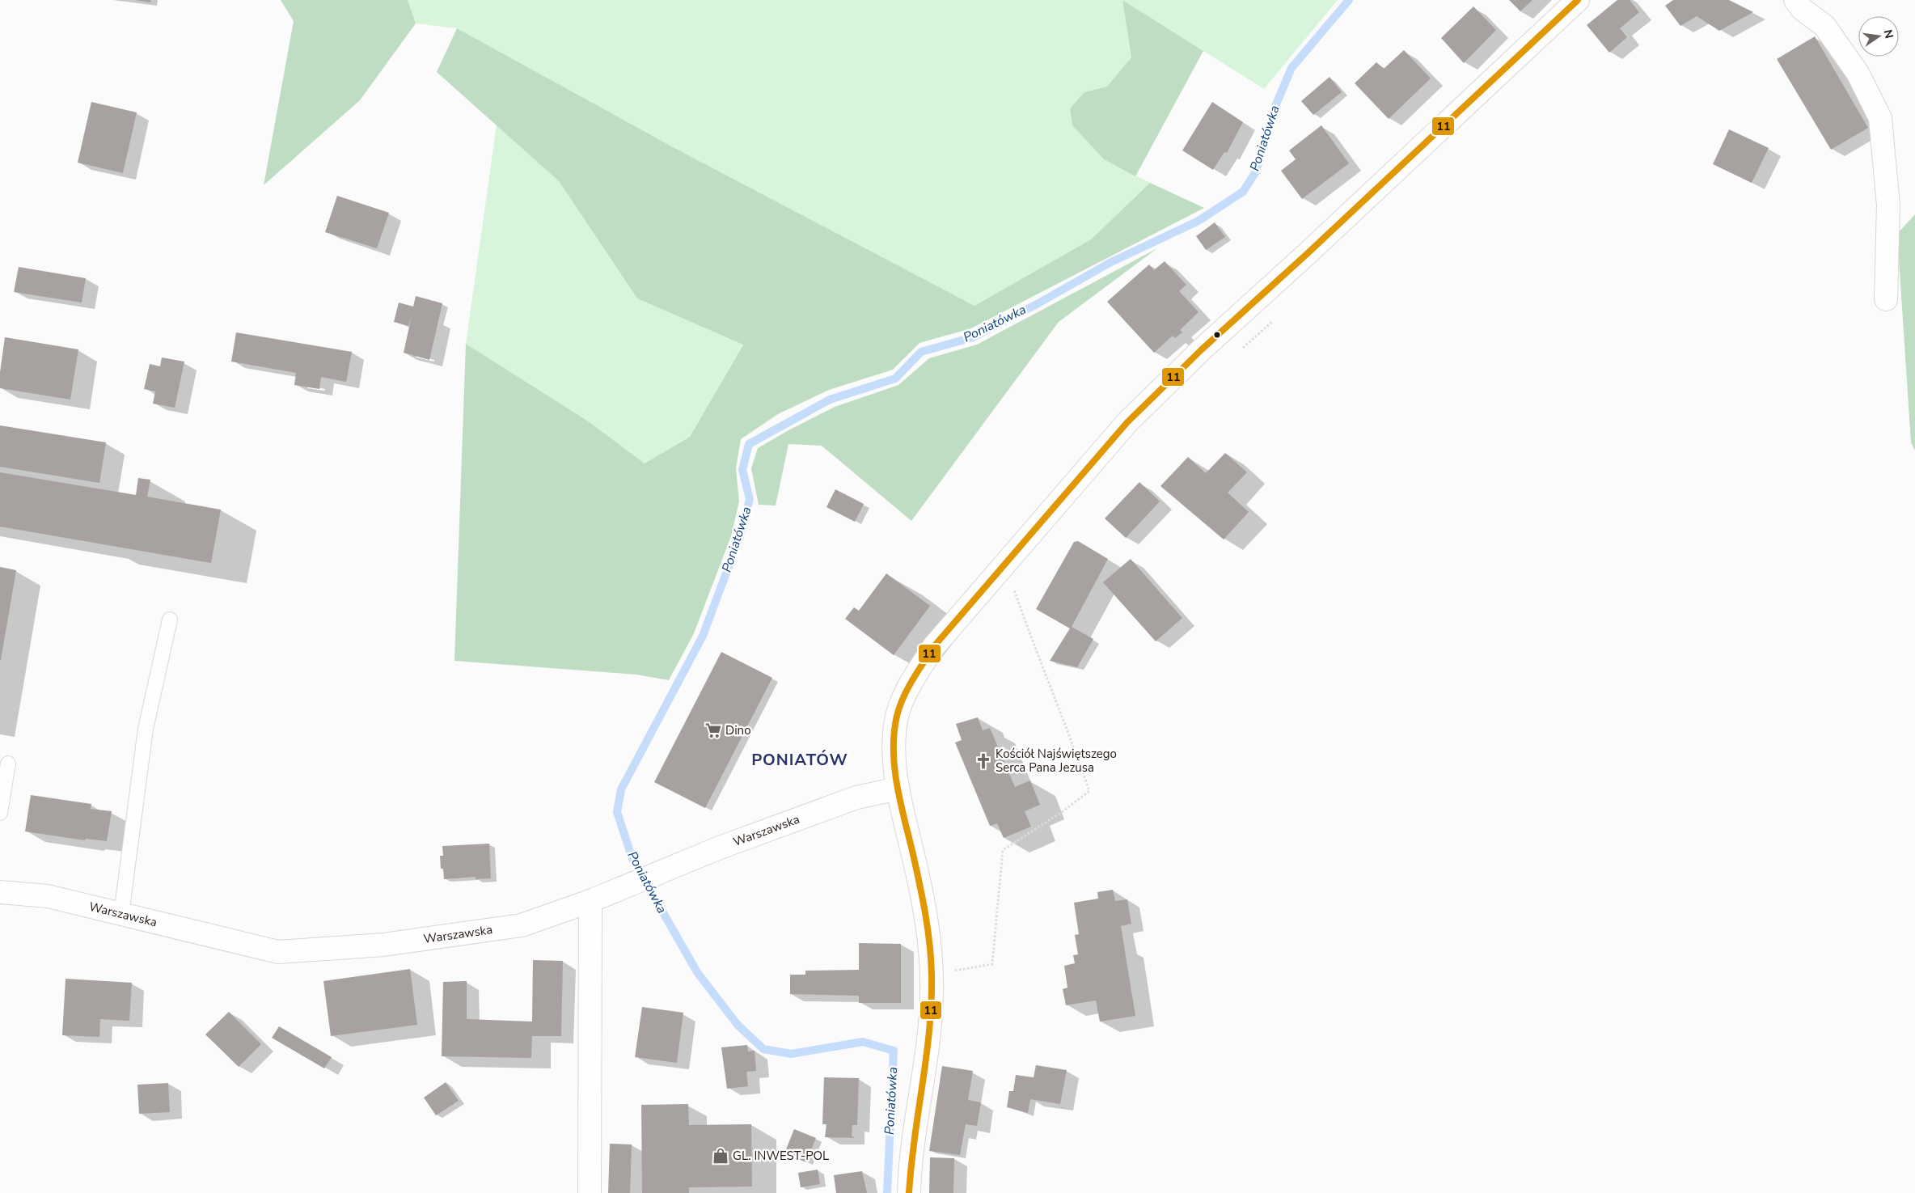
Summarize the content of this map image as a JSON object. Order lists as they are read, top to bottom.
{
  "streets": {
    "street": ["Warszawska"]
  },
  "districts": ["PONIATÓW"],
  "water": ["Poniatówka"],
  "places": {
    "supermarket": ["Dino"],
    "church": ["Kościół Najświętszego Serca Pana Jezusa"],
    "shop": ["GL. INWEST-POL"]
  },
  "lines": ["transit line 11"],
  "north": "right"
}
